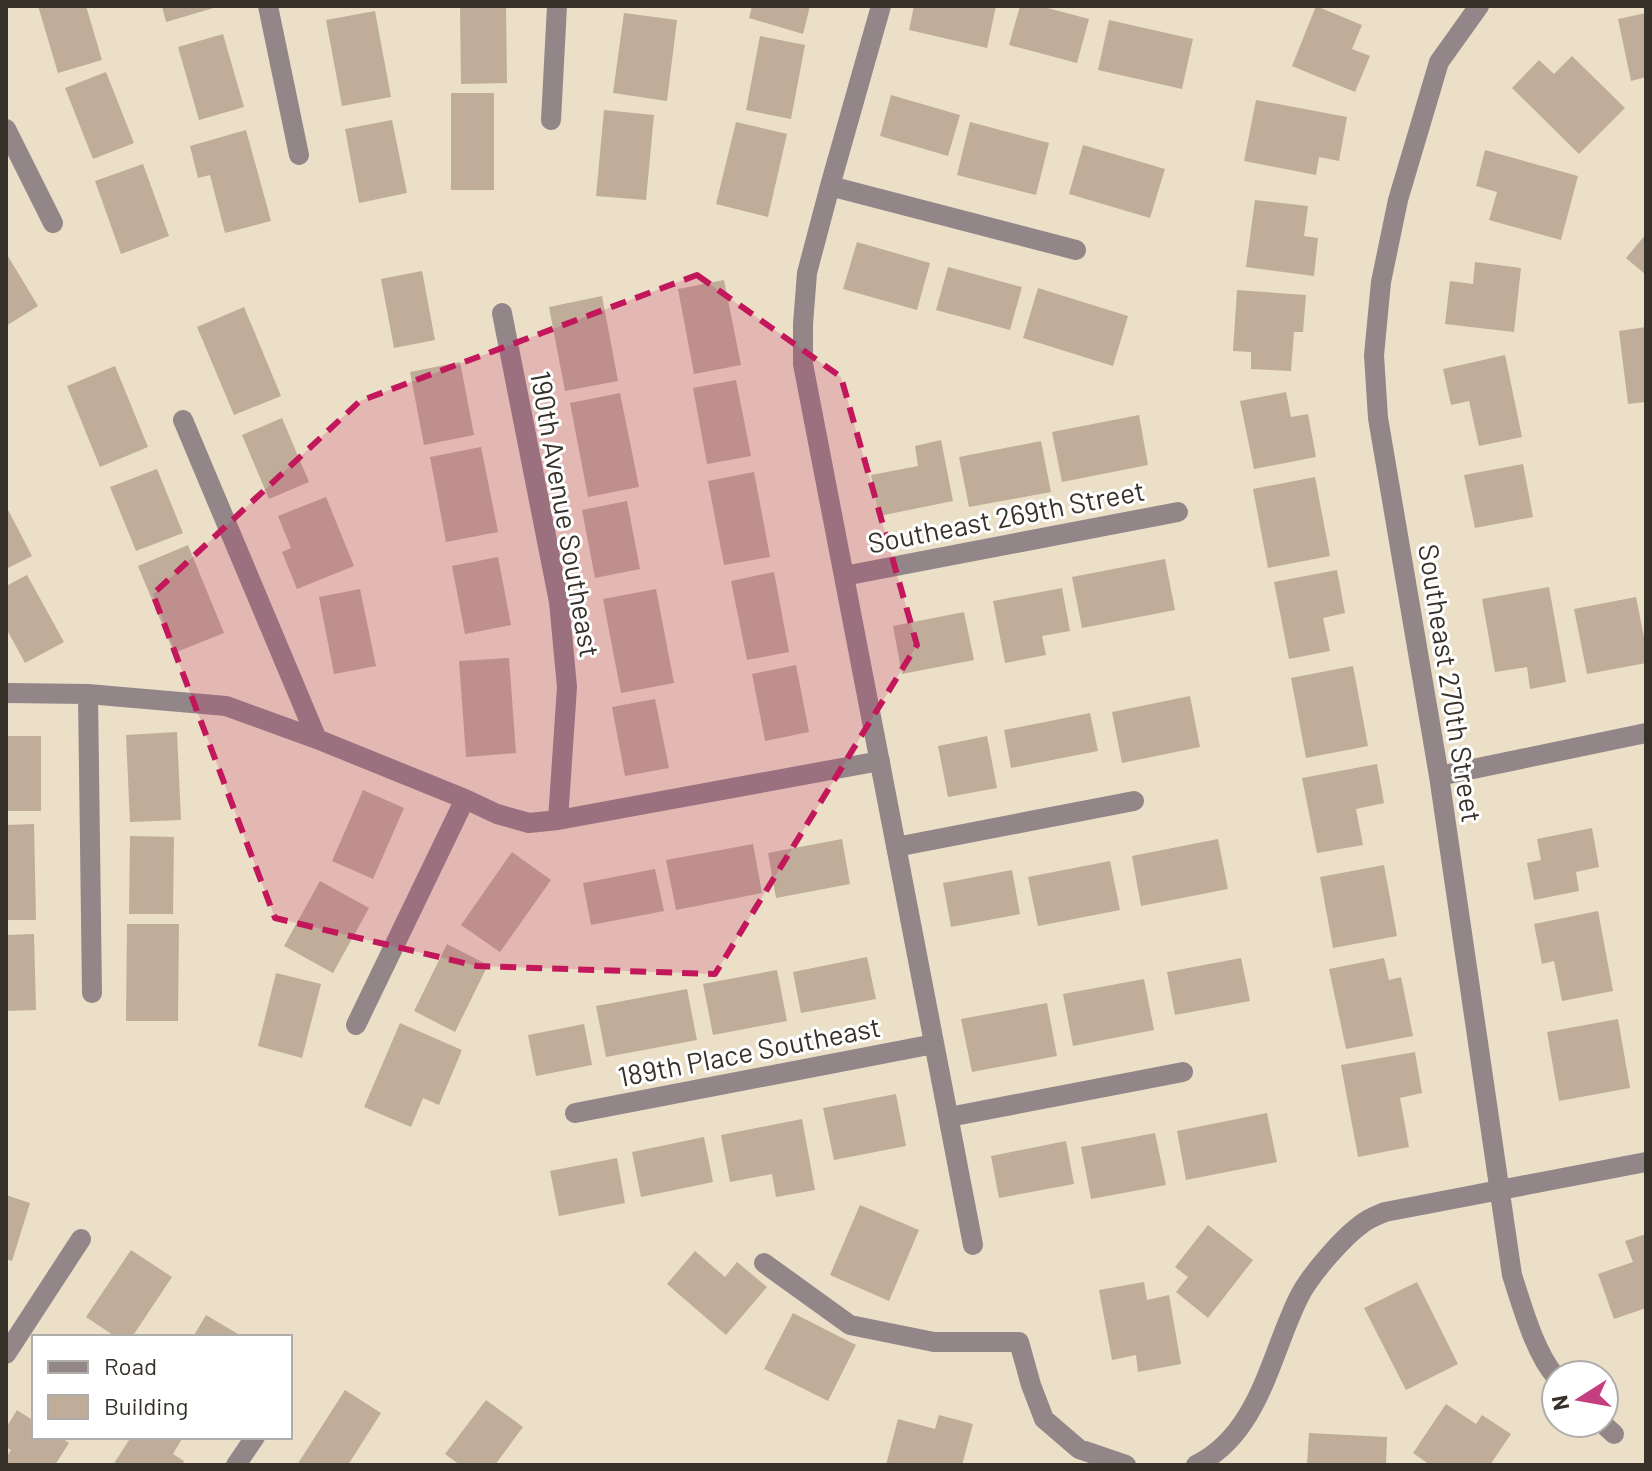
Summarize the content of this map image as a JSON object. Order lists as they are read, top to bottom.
{
  "streets": {
    "street": [
      "190th Avenue Southeast",
      "Southeast 269th Street",
      "Southeast 270th Street",
      "189th Place Southeast"
    ]
  },
  "crossings": [
    ["Southeast 269th Street", "189th Place Southeast"]
  ],
  "legend": ["Road", "Building"],
  "north": "left"
}
